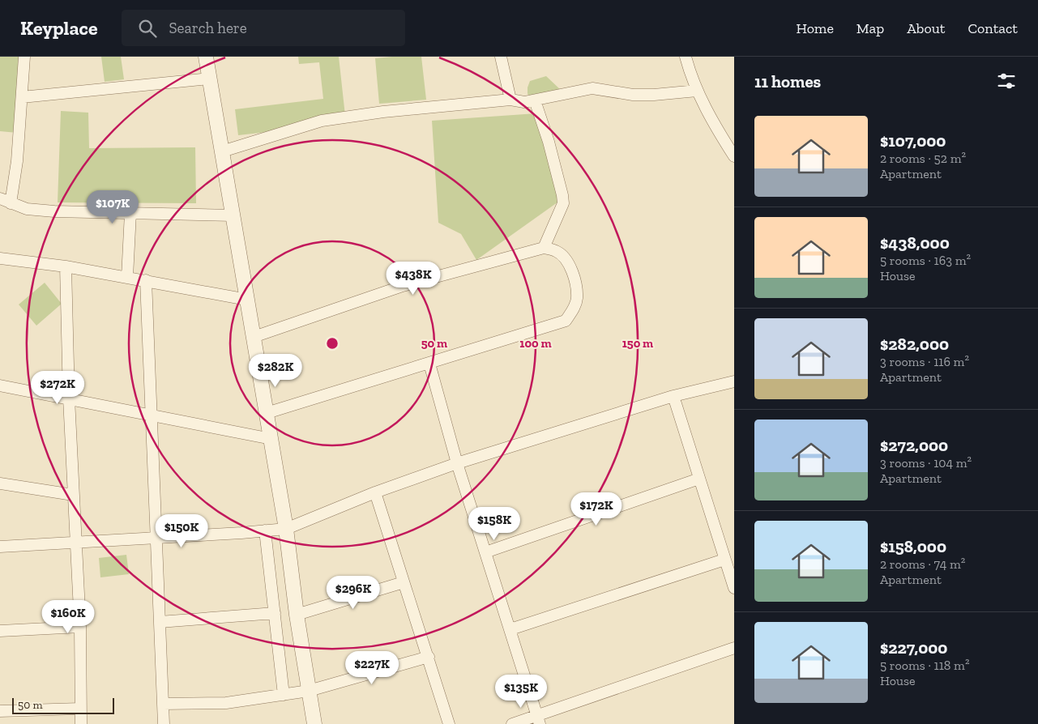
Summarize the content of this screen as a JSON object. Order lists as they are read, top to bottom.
{
  "scale_bar": "50 m",
  "page": {
    "header": "Keyplace",
    "search": "Search here",
    "nav": [
      "Home",
      "Map",
      "About",
      "Contact"
    ],
    "heading": "11 homes",
    "list": [
      {
        "name": "$107,000",
        "note": "2 rooms · 52 m² · Apartment"
      },
      {
        "name": "$438,000",
        "note": "5 rooms · 163 m² · House"
      },
      {
        "name": "$282,000",
        "note": "3 rooms · 116 m² · Apartment"
      },
      {
        "name": "$272,000",
        "note": "3 rooms · 104 m² · Apartment"
      },
      {
        "name": "$158,000",
        "note": "2 rooms · 74 m² · Apartment"
      },
      {
        "name": "$227,000",
        "note": "5 rooms · 118 m² · House"
      }
    ],
    "price": [
      "$107K",
      "$438K",
      "$282K",
      "$272K",
      "$172K",
      "$158K",
      "$150K",
      "$296K",
      "$160K",
      "$227K",
      "$135K"
    ],
    "scale": "50 m"
  },
  "rings": ["50 m", "100 m", "150 m"]
}
